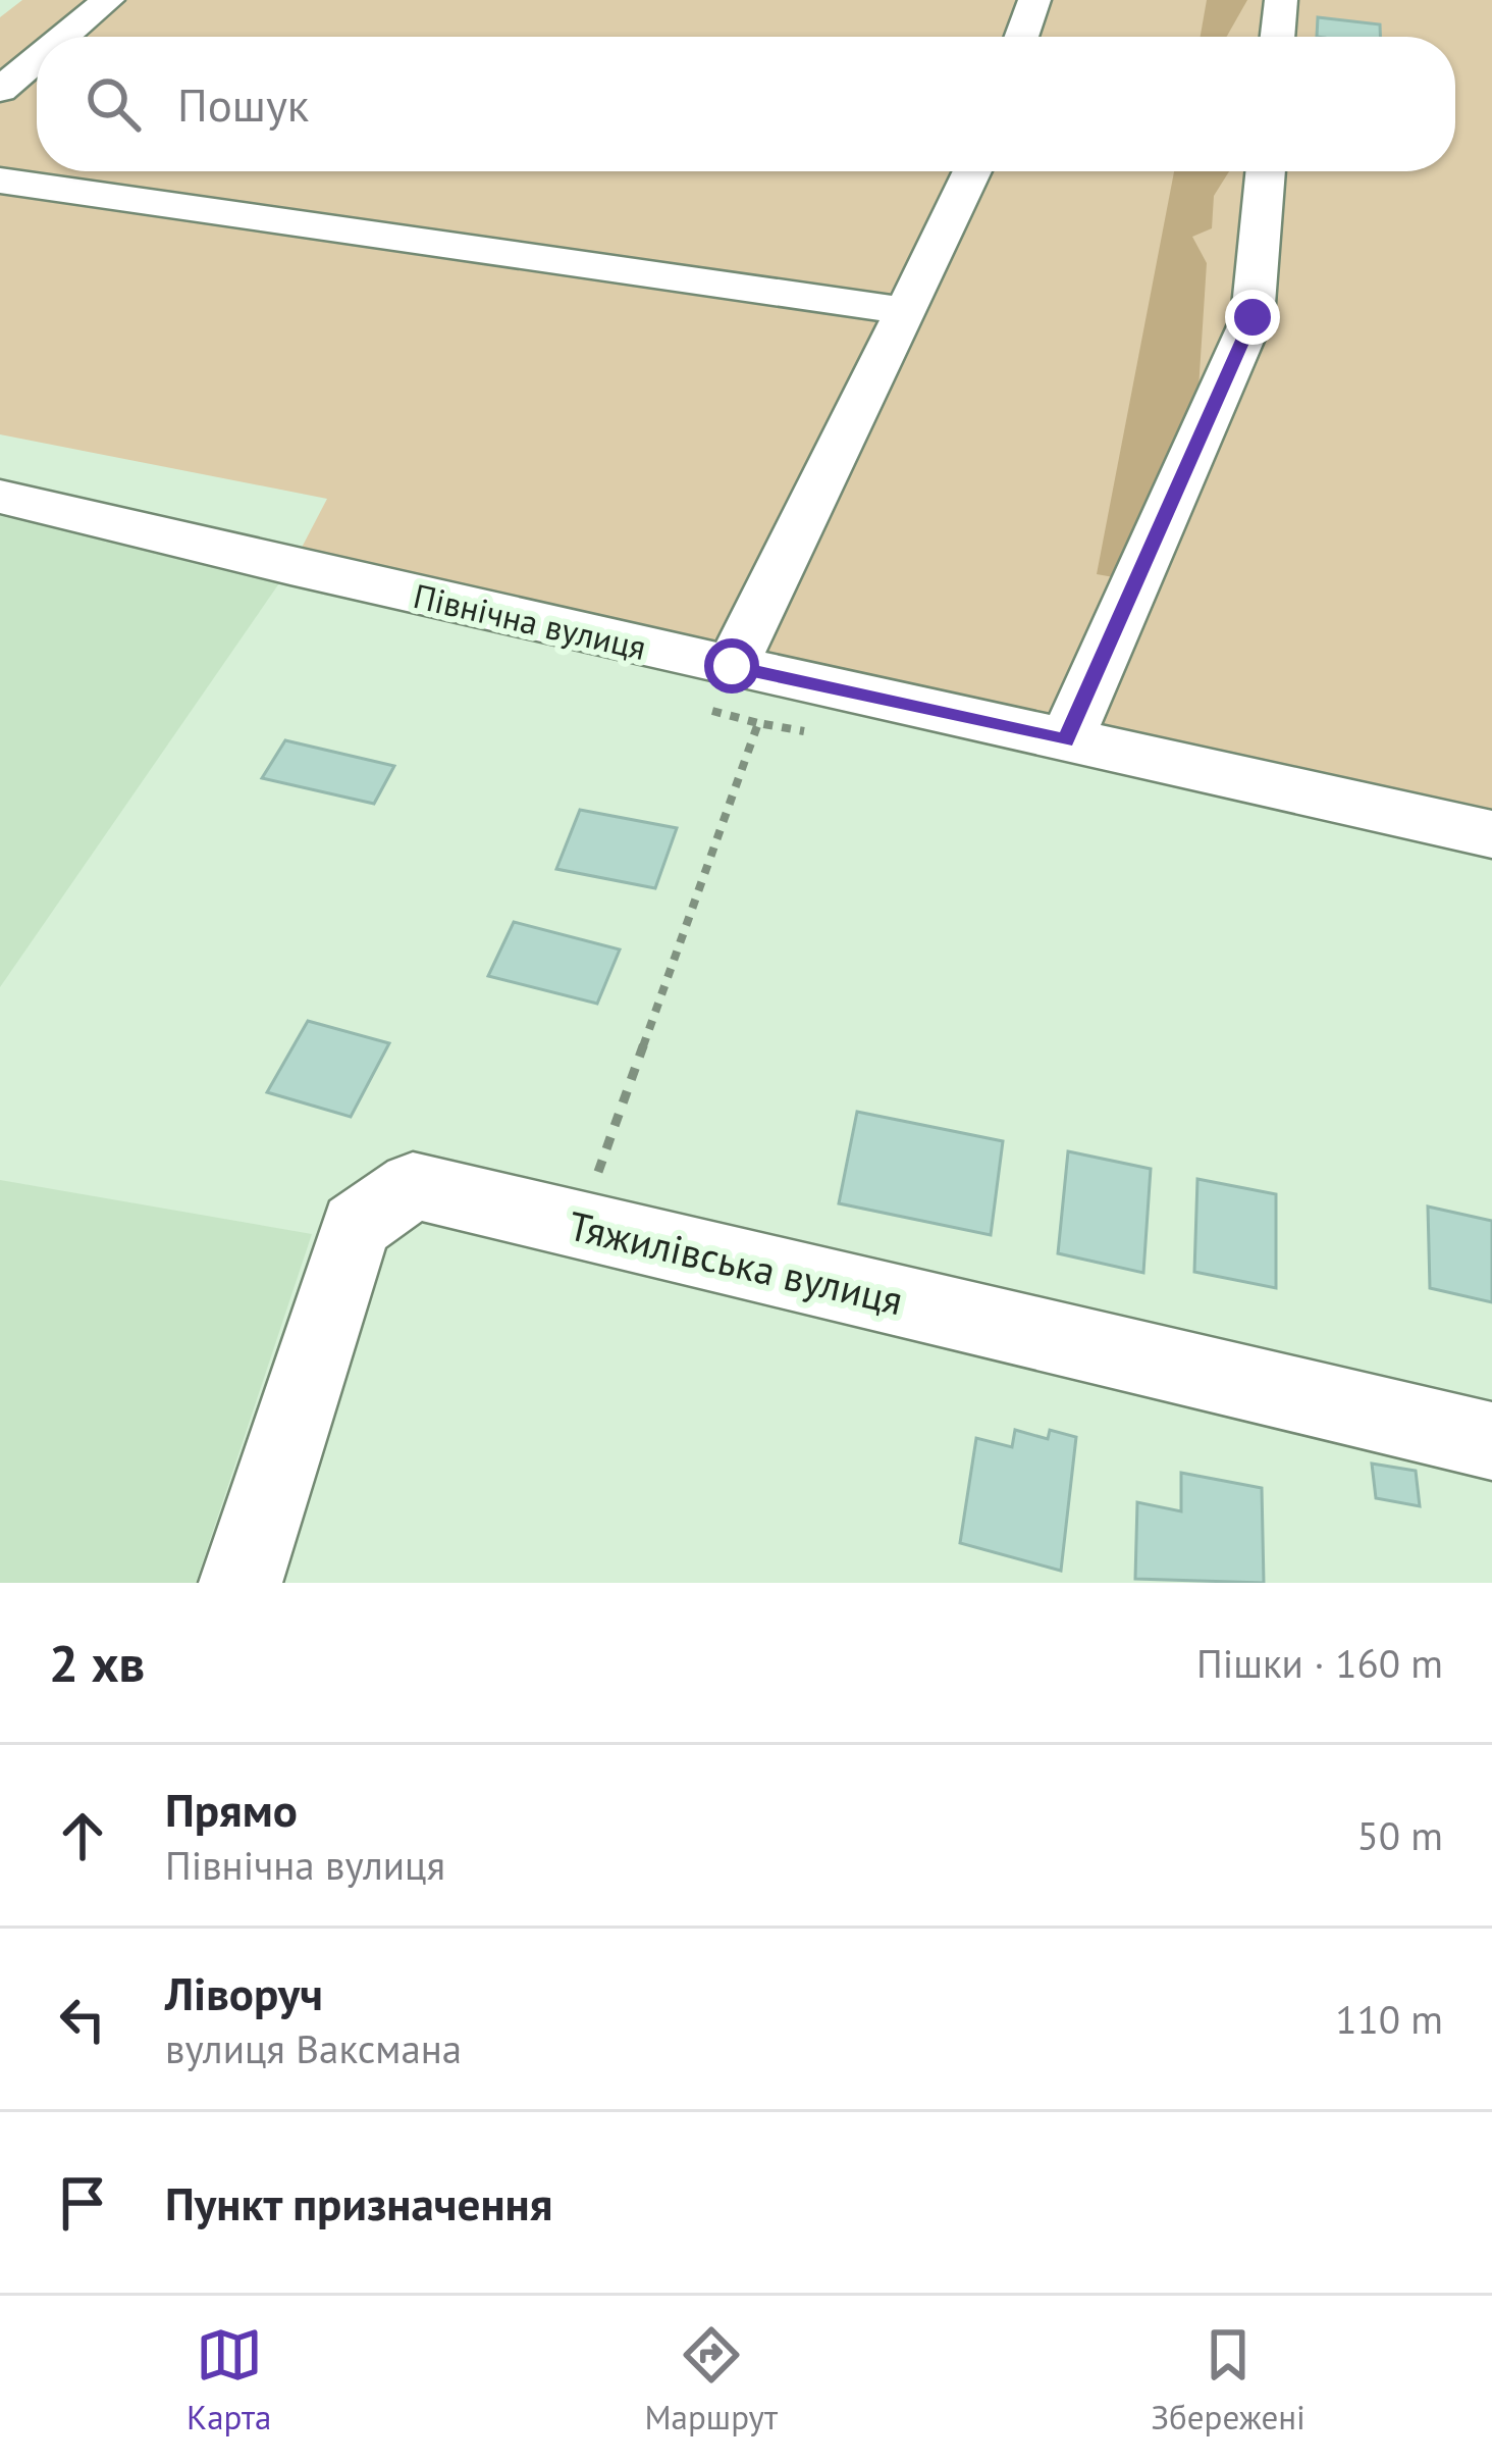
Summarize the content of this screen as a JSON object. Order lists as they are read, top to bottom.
{
  "streets": {
    "street": ["Північна вулиця", "Тяжилівська вулиця"]
  },
  "page": {
    "search": "Пошук",
    "heading": ["2 хв", "Пішки · 160 m"],
    "list": [
      ["Прямо", "Північна вулиця", "50 m"],
      ["Ліворуч", "вулиця Ваксмана", "110 m"],
      "Пункт призначення"
    ],
    "nav": ["Карта", "Маршрут", "Збережені"]
  }
}
